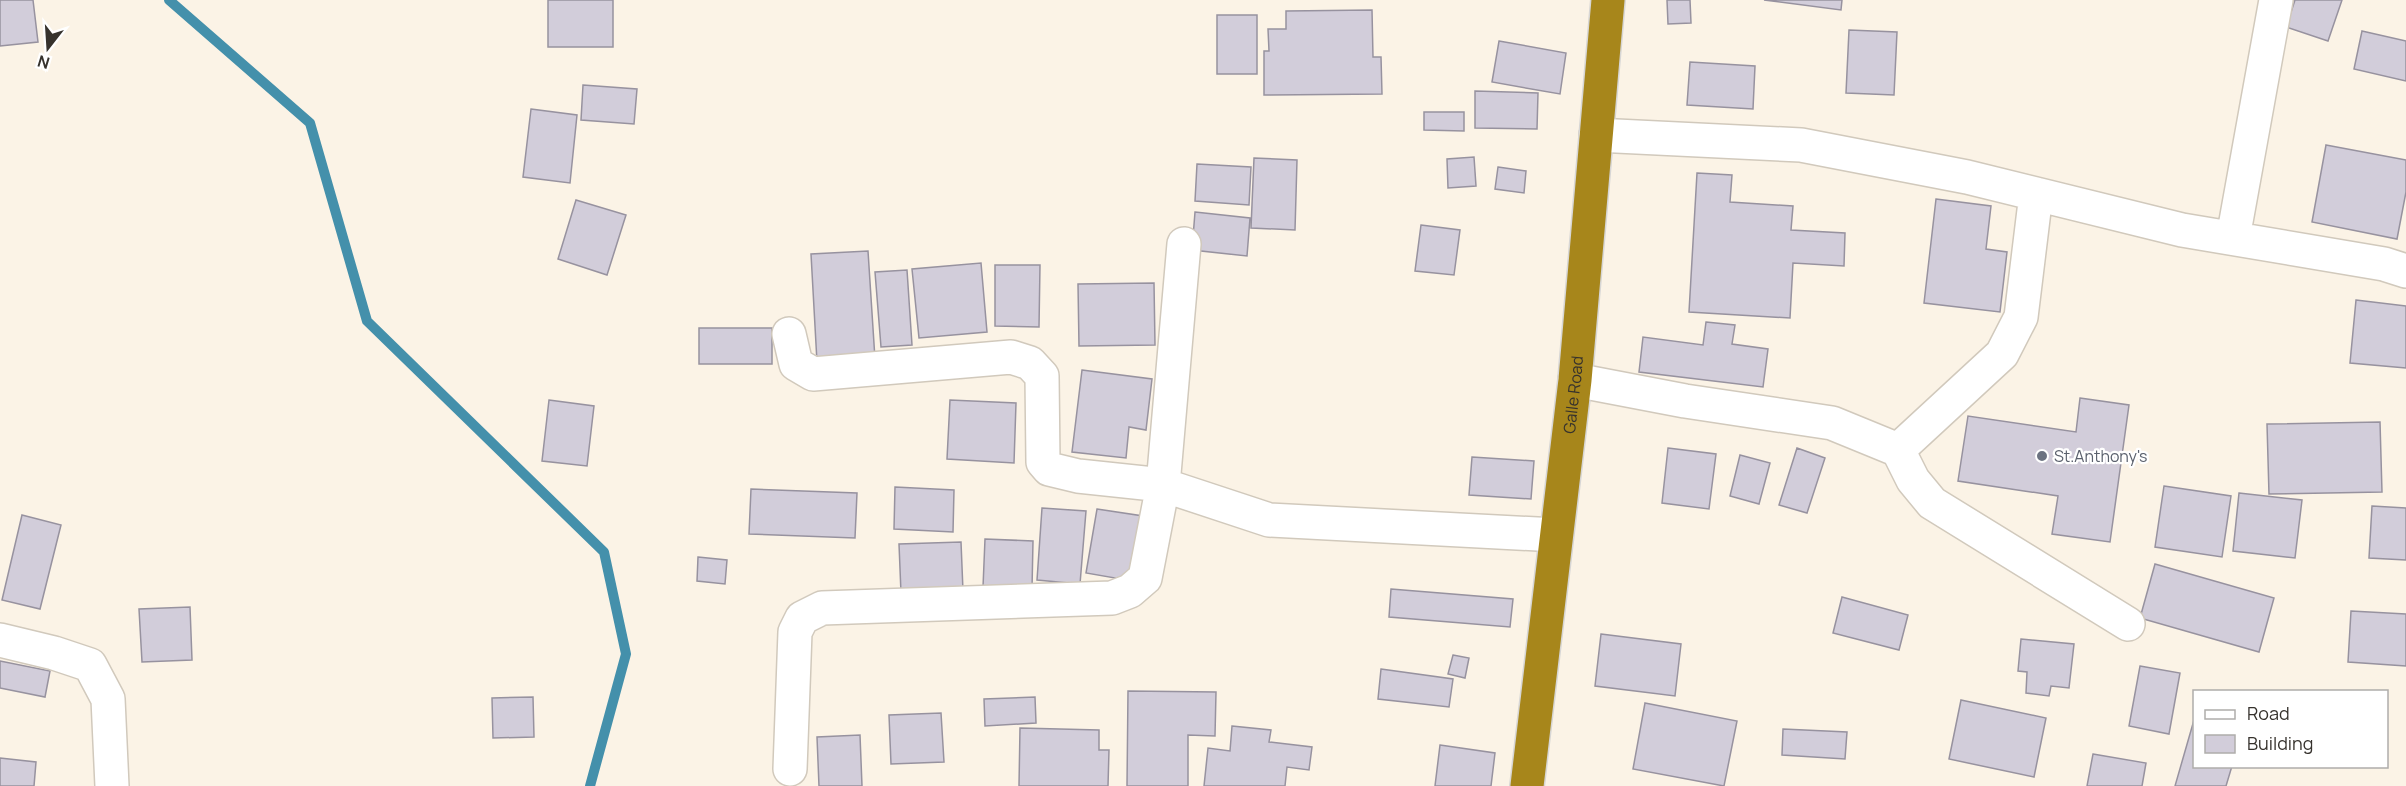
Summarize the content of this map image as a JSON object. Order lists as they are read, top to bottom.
{
  "streets": {
    "highway": ["Galle Road"]
  },
  "places": ["St.Anthony's"],
  "legend": ["Road", "Building"],
  "north": "bottom"
}
